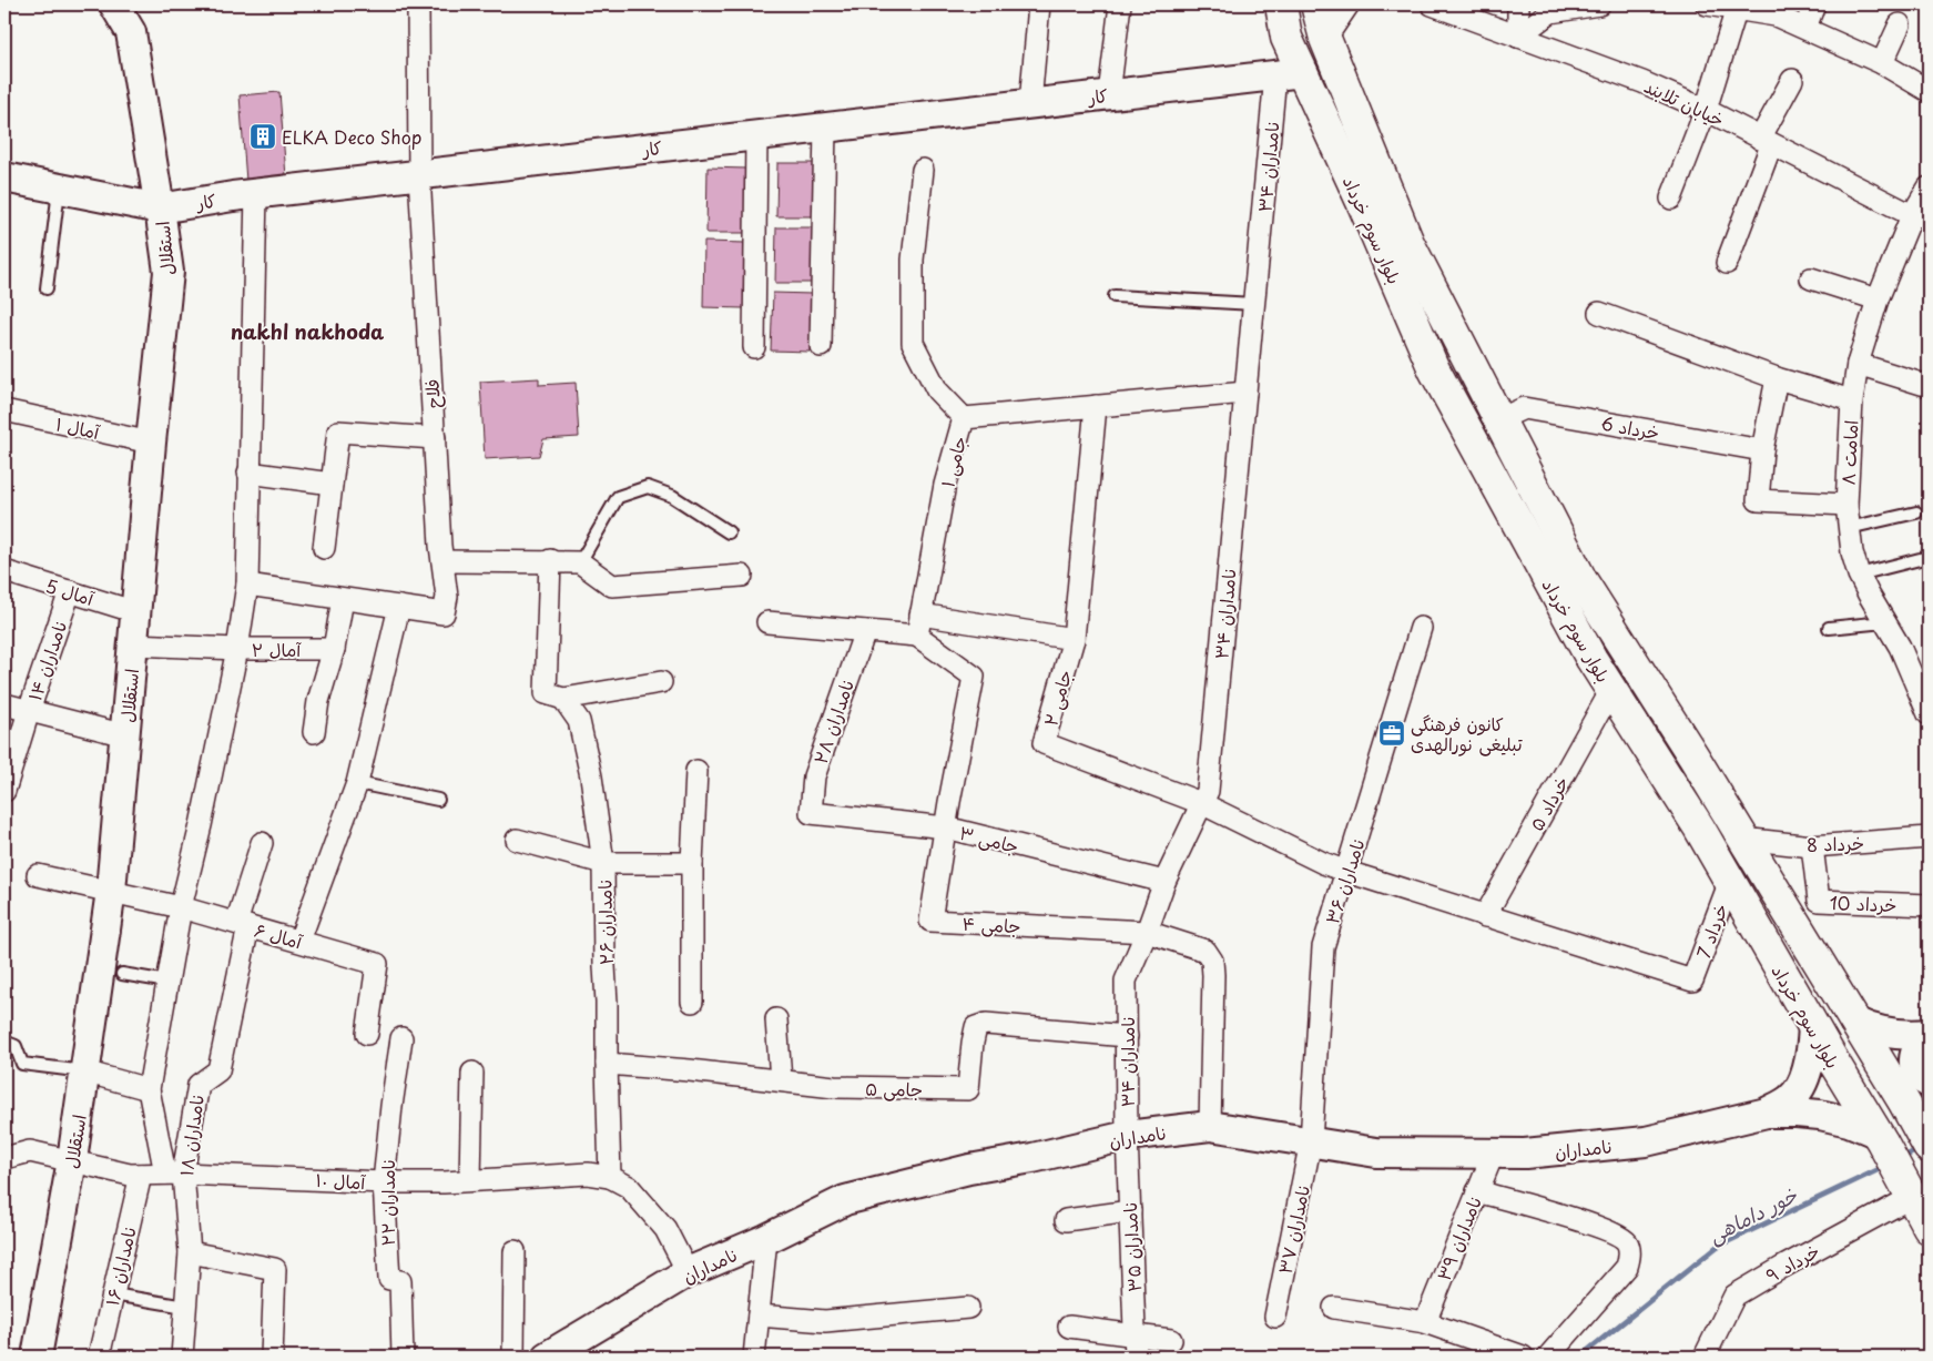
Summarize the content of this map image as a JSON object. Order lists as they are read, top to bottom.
{
  "streets": {
    "main road": ["بلوار سوم خرداد"],
    "street": [
      "کار",
      "خیابان تلابند",
      "نامداران ۳۴",
      "استقلال",
      "فلاح",
      "آمال ۱",
      "خرداد 6",
      "امامت ۸",
      "جامی ۱",
      "آمال 5",
      "آمال ۲",
      "نامداران ۱۴",
      "جامی ۲",
      "نامداران ۲۸",
      "خرداد ۵",
      "جامی ۳",
      "خرداد 8",
      "نامداران ۳۶",
      "خرداد 10",
      "نامداران ۲۶",
      "جامی ۴",
      "خرداد 7",
      "آمال ۶",
      "جامی ۵",
      "نامداران ۱۸",
      "نامداران",
      "آمال ۱۰",
      "نامداران ۲۲",
      "نامداران ۳۷",
      "نامداران ۳۹",
      "نامداران ۳۵",
      "خرداد ۹",
      "نامداران ۱۶"
    ]
  },
  "crossings": [
    ["کار", "نامداران ۳۴"],
    ["کار", "بلوار سوم خرداد"],
    ["کار", "استقلال"],
    ["کار", "فلاح"],
    ["خیابان تلابند", "امامت ۸"],
    ["نامداران ۳۴", "بلوار سوم خرداد"],
    ["نامداران ۳۴", "جامی ۱"],
    ["نامداران ۳۴", "جامی ۲"],
    ["نامداران ۳۴", "جامی ۳"],
    ["نامداران ۳۴", "جامی ۴"],
    ["نامداران ۳۴", "جامی ۵"],
    ["نامداران ۳۴", "نامداران"],
    ["نامداران ۳۴", "نامداران ۳۵"],
    ["بلوار سوم خرداد", "خرداد 6"],
    ["بلوار سوم خرداد", "خرداد ۵"],
    ["بلوار سوم خرداد", "خرداد 8"],
    ["بلوار سوم خرداد", "خرداد 7"],
    ["بلوار سوم خرداد", "نامداران"],
    ["بلوار سوم خرداد", "خرداد ۹"],
    ["استقلال", "آمال ۱"],
    ["استقلال", "آمال 5"],
    ["استقلال", "آمال ۲"],
    ["استقلال", "آمال ۶"],
    ["استقلال", "آمال ۱۰"],
    ["آمال 5", "نامداران ۱۴"],
    ["نامداران ۲۸", "جامی ۳"],
    ["خرداد ۵", "خرداد 7"],
    ["جامی ۳", "جامی ۴"],
    ["خرداد 8", "خرداد 10"],
    ["نامداران ۳۶", "نامداران"],
    ["نامداران ۳۶", "نامداران ۳۷"],
    ["نامداران ۲۶", "جامی ۵"],
    ["نامداران ۲۶", "آمال ۱۰"],
    ["آمال ۶", "نامداران ۱۸"],
    ["نامداران ۱۸", "آمال ۱۰"],
    ["نامداران", "نامداران ۳۷"],
    ["نامداران", "نامداران ۳۹"],
    ["نامداران", "نامداران ۳۵"],
    ["آمال ۱۰", "نامداران ۲۲"],
    ["آمال ۱۰", "نامداران ۱۶"]
  ],
  "districts": ["nakhl nakhoda"],
  "water": ["خور داماهی"],
  "places": {
    "building": ["ELKA Deco Shop"],
    "office": ["کانون فرهنگی تبلیغی نورالهدی"]
  }
}
